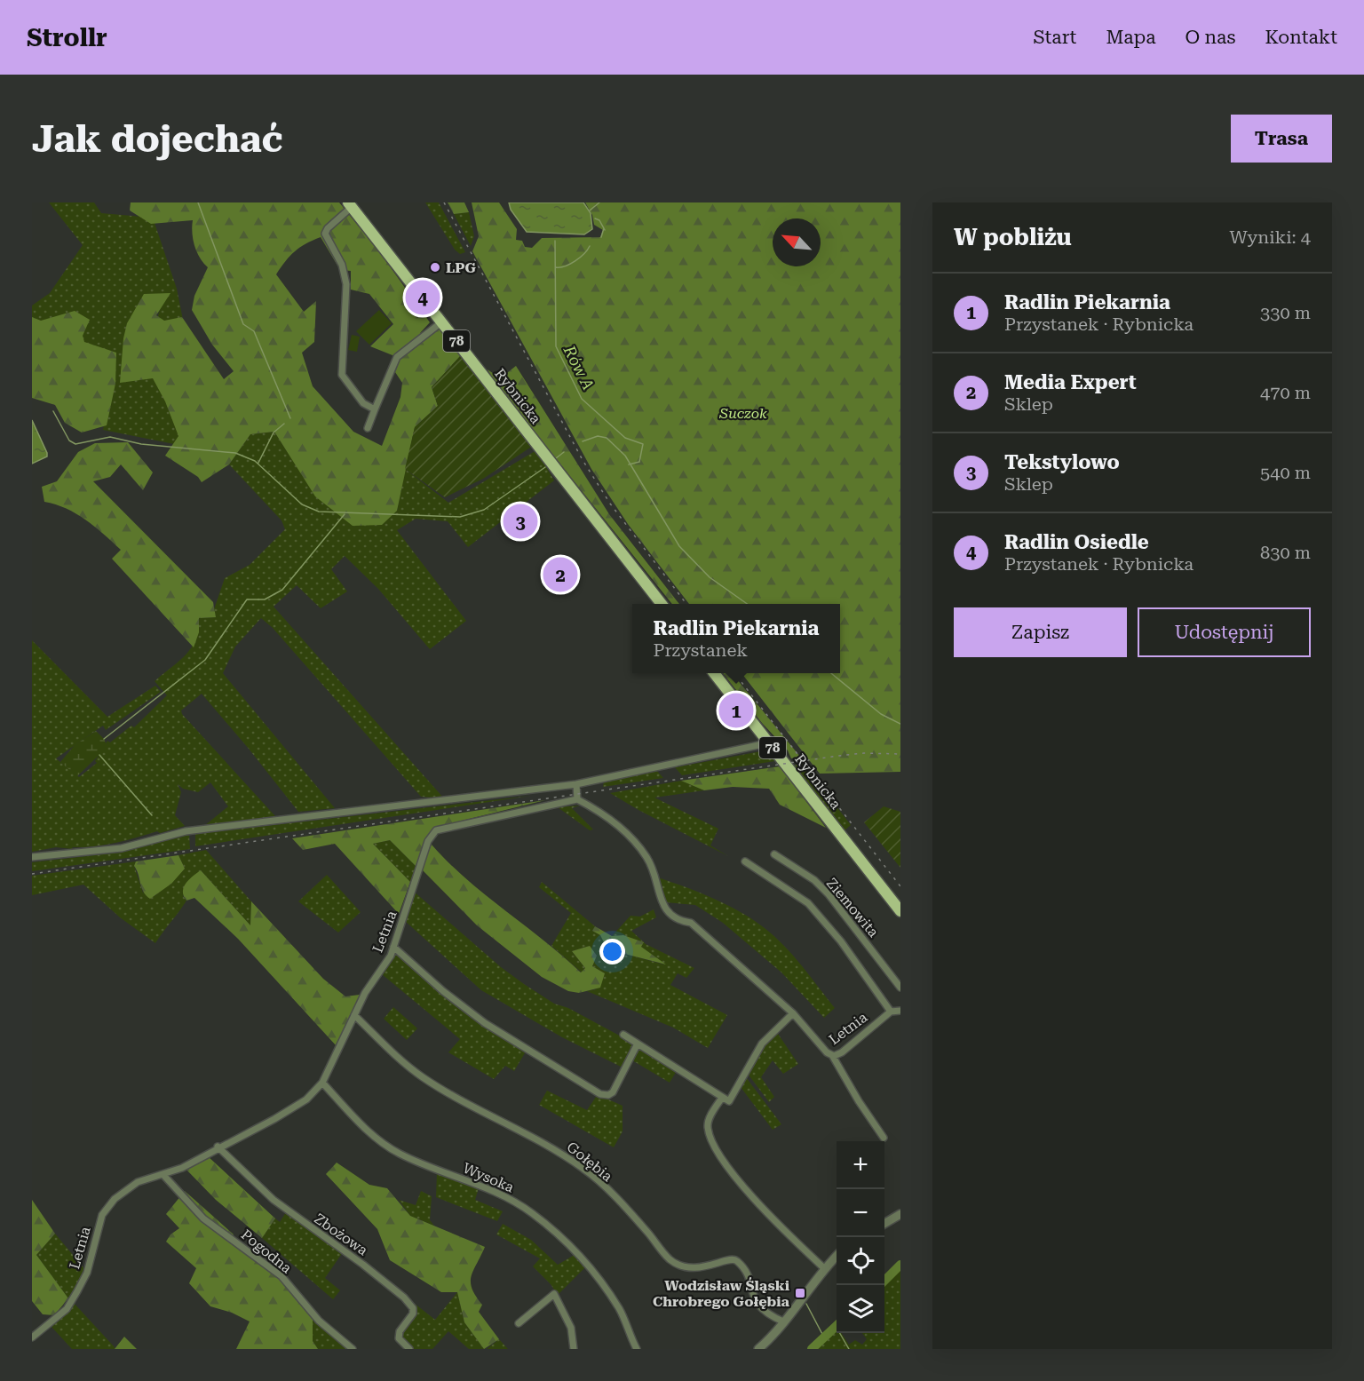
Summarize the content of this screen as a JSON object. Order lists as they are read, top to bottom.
{
  "streets": {
    "main road": ["78", "Rybnicka"],
    "street": [
      "Ziemowita",
      "Letnia",
      "Gołębia",
      "Wysoka",
      "Zbożowa",
      "Pogodna"
    ]
  },
  "crossings": [
    ["Letnia", "Gołębia"],
    ["Letnia", "Wysoka"],
    ["Letnia", "Zbożowa"],
    ["Letnia", "Pogodna"]
  ],
  "water": ["Rów A"],
  "parks": ["Suczok"],
  "places": {
    "other": ["LPG"],
    "transit": ["Wodzisław Śląski Chrobrego Gołębia"]
  },
  "north": "top left",
  "page": {
    "header": "Strollr",
    "nav": [
      "Start",
      "Mapa",
      "O nas",
      "Kontakt"
    ],
    "buttons": [
      "Trasa",
      ["Zapisz", "Udostępnij"]
    ],
    "title": "Jak dojechać",
    "heading": ["W pobliżu", "Wyniki: 4"],
    "list": [
      {
        "mark": "1",
        "name": "Radlin Piekarnia",
        "note": "Przystanek · Rybnicka",
        "value": "330 m"
      },
      {
        "mark": "2",
        "name": "Media Expert",
        "note": "Sklep",
        "value": "470 m"
      },
      {
        "mark": "3",
        "name": "Tekstylowo",
        "note": "Sklep",
        "value": "540 m"
      },
      {
        "mark": "4",
        "name": "Radlin Osiedle",
        "note": "Przystanek · Rybnicka",
        "value": "830 m"
      }
    ],
    "pins": [
      "4",
      "3",
      "2",
      "1"
    ],
    "popup": ["Radlin Piekarnia", "Przystanek"],
    "map_buttons": ["+", "−"]
  }
}
